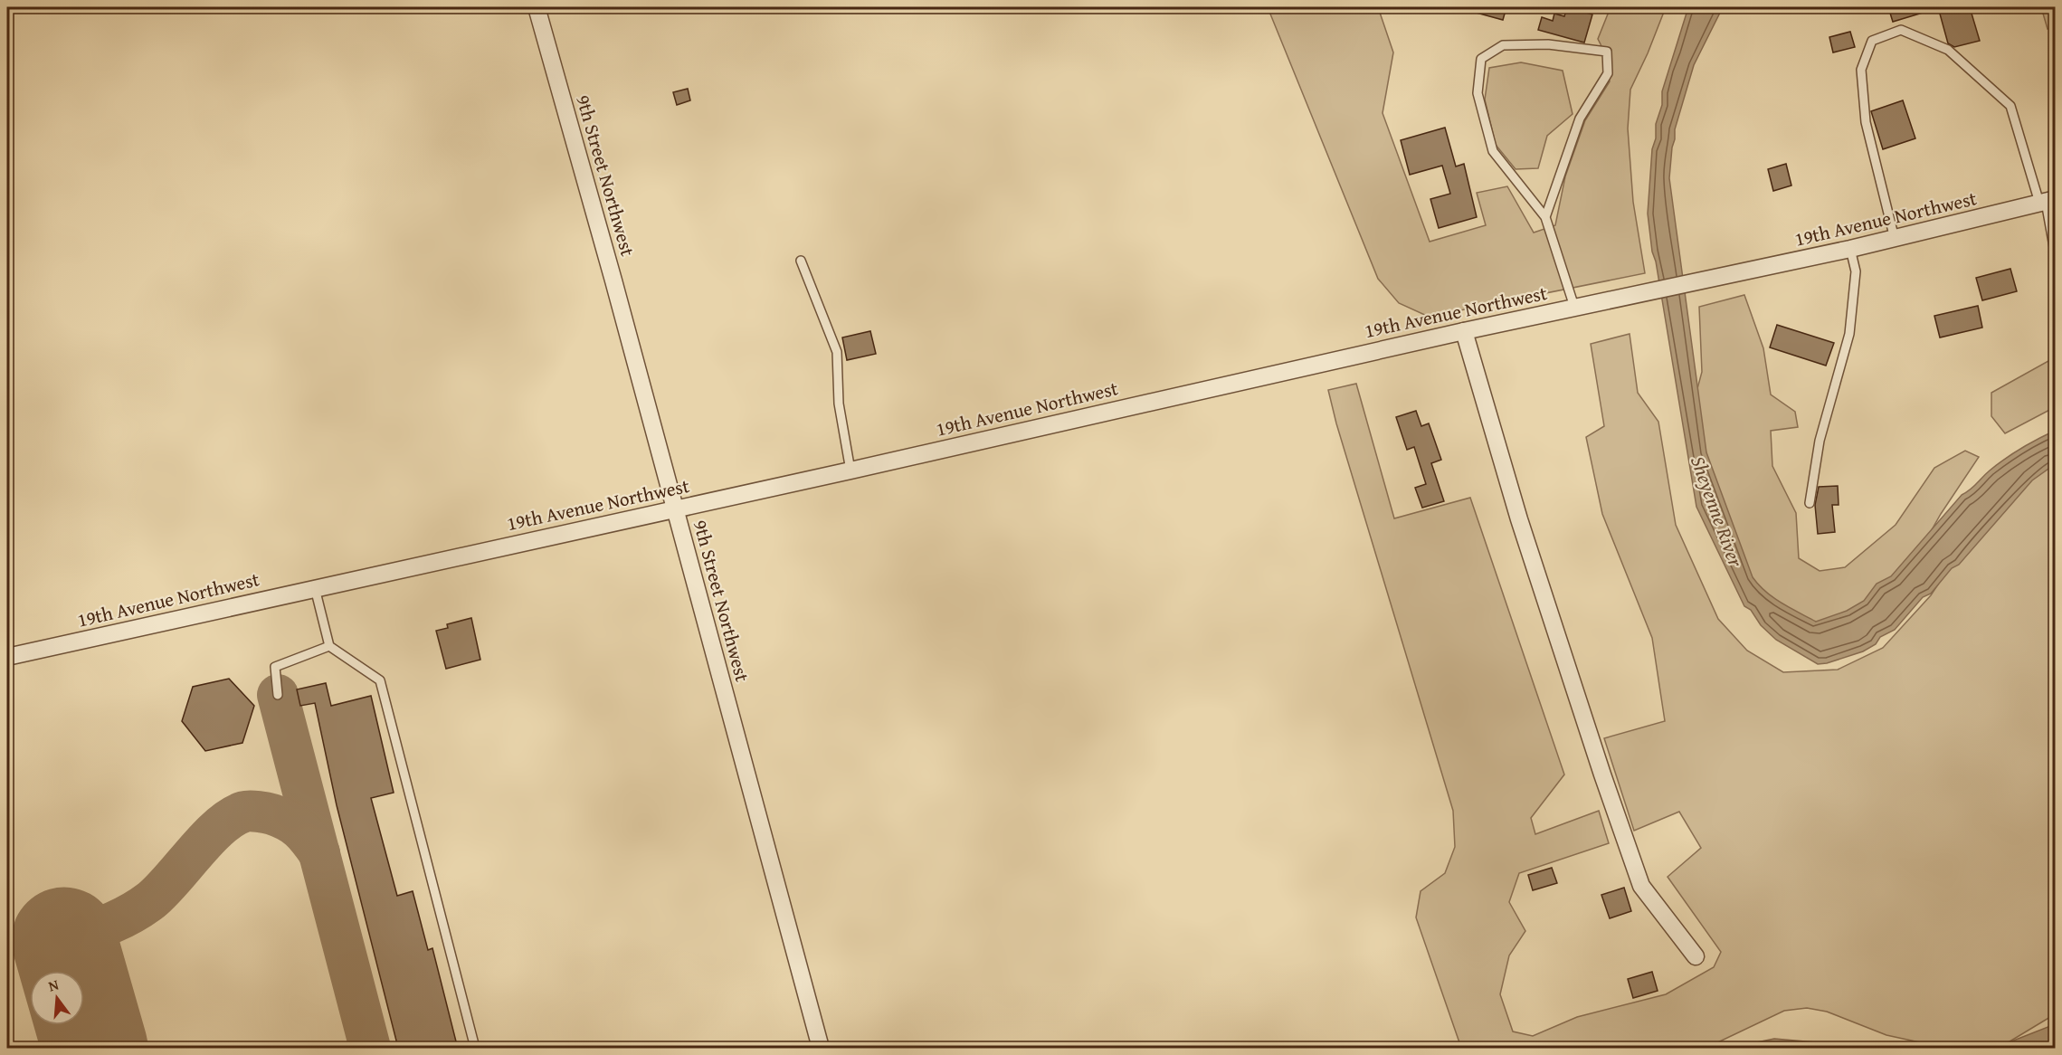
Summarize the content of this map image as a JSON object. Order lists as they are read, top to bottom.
{
  "streets": {
    "street": ["9th Street Northwest", "19th Avenue Northwest"]
  },
  "crossings": [
    ["9th Street Northwest", "19th Avenue Northwest"]
  ],
  "water": ["Sheyenne River"],
  "north": "top"
}
